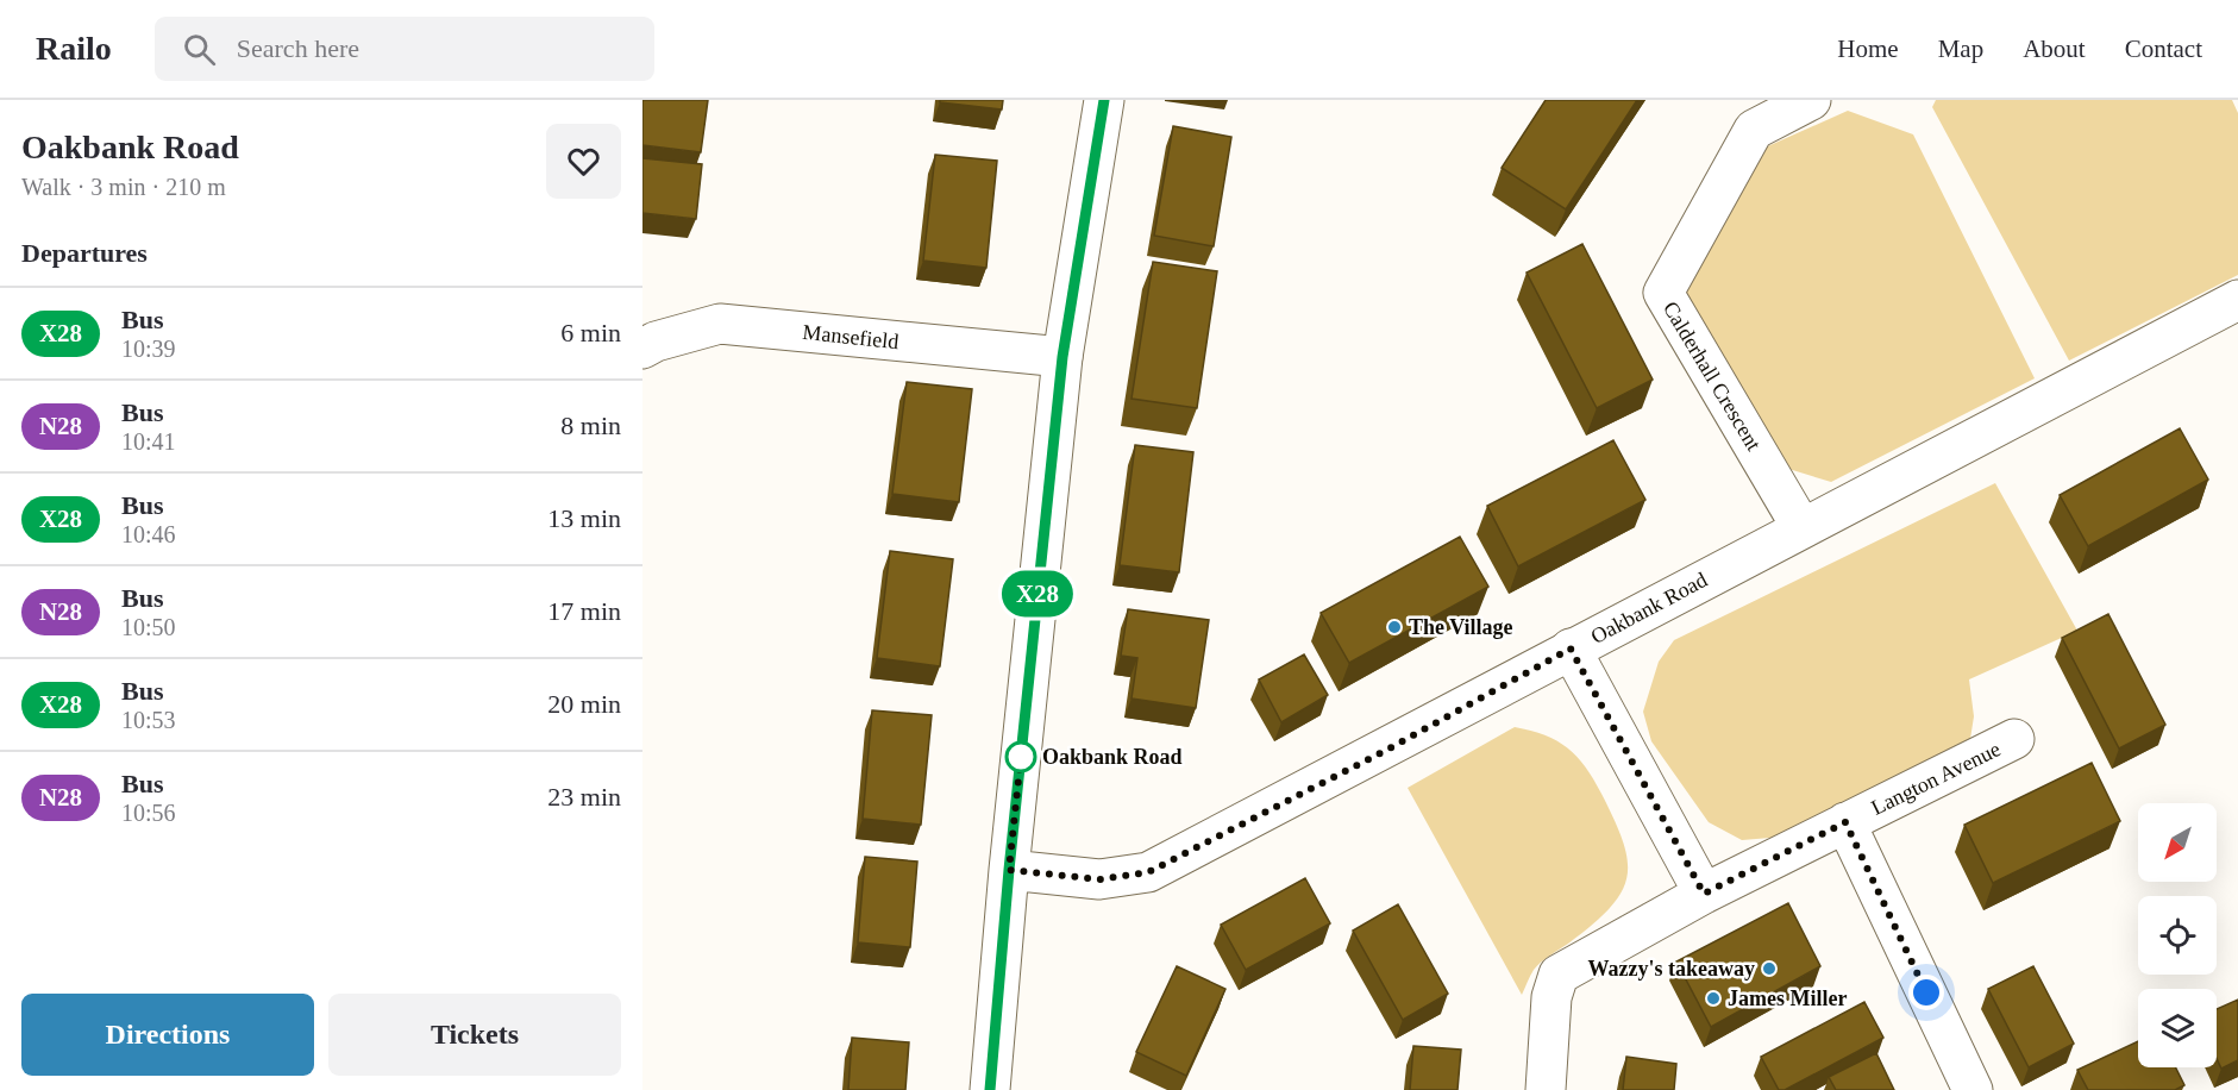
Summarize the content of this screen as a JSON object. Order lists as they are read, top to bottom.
{
  "streets": {
    "street": [
      "Mansefield",
      "Calderhall Crescent",
      "Oakbank Road",
      "Langton Avenue"
    ]
  },
  "crossings": [
    ["Calderhall Crescent", "Oakbank Road"]
  ],
  "places": [
    "The Village",
    "Oakbank Road",
    "Wazzy's takeaway",
    "James Miller"
  ],
  "lines": ["bus line X28"],
  "north": "bottom left",
  "page": {
    "header": "Railo",
    "search": "Search here",
    "nav": [
      "Home",
      "Map",
      "About",
      "Contact"
    ],
    "heading": [
      ["Oakbank Road", "Walk · 3 min · 210 m"],
      "Departures"
    ],
    "on_map": "X28",
    "list": [
      {
        "mark": "X28",
        "name": "Bus",
        "note": "10:39",
        "value": "6 min"
      },
      {
        "mark": "N28",
        "name": "Bus",
        "note": "10:41",
        "value": "8 min"
      },
      {
        "mark": "X28",
        "name": "Bus",
        "note": "10:46",
        "value": "13 min"
      },
      {
        "mark": "N28",
        "name": "Bus",
        "note": "10:50",
        "value": "17 min"
      },
      {
        "mark": "X28",
        "name": "Bus",
        "note": "10:53",
        "value": "20 min"
      },
      {
        "mark": "N28",
        "name": "Bus",
        "note": "10:56",
        "value": "23 min"
      }
    ],
    "buttons": ["Directions", "Tickets"]
  }
}
